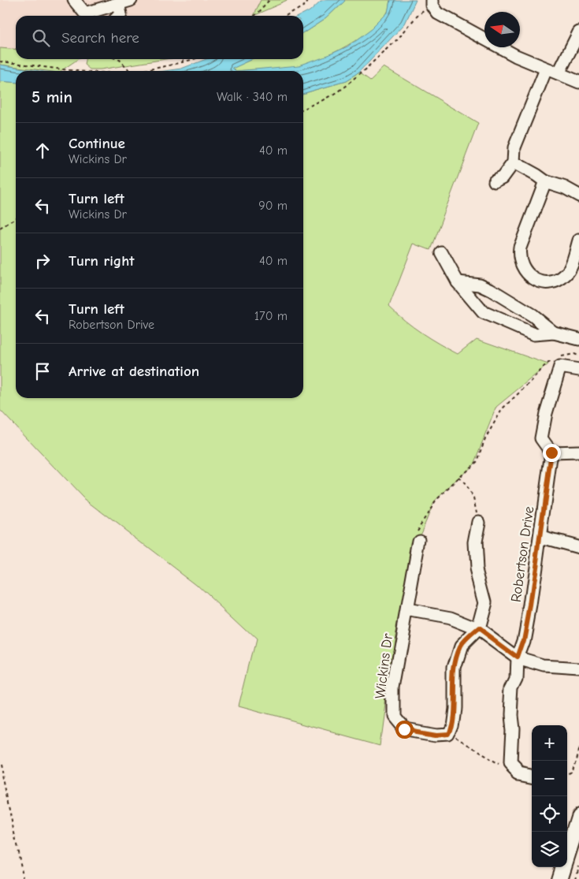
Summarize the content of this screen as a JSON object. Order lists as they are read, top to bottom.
{
  "streets": {
    "street": ["Robertson Drive", "Wickins Dr"]
  },
  "north": "left",
  "page": {
    "search": "Search here",
    "heading": ["5 min", "Walk · 340 m"],
    "list": [
      ["Continue", "Wickins Dr", "40 m"],
      ["Turn left", "Wickins Dr", "90 m"],
      ["Turn right", "40 m"],
      ["Turn left", "Robertson Drive", "170 m"],
      "Arrive at destination"
    ],
    "map_buttons": ["+", "−"]
  }
}
